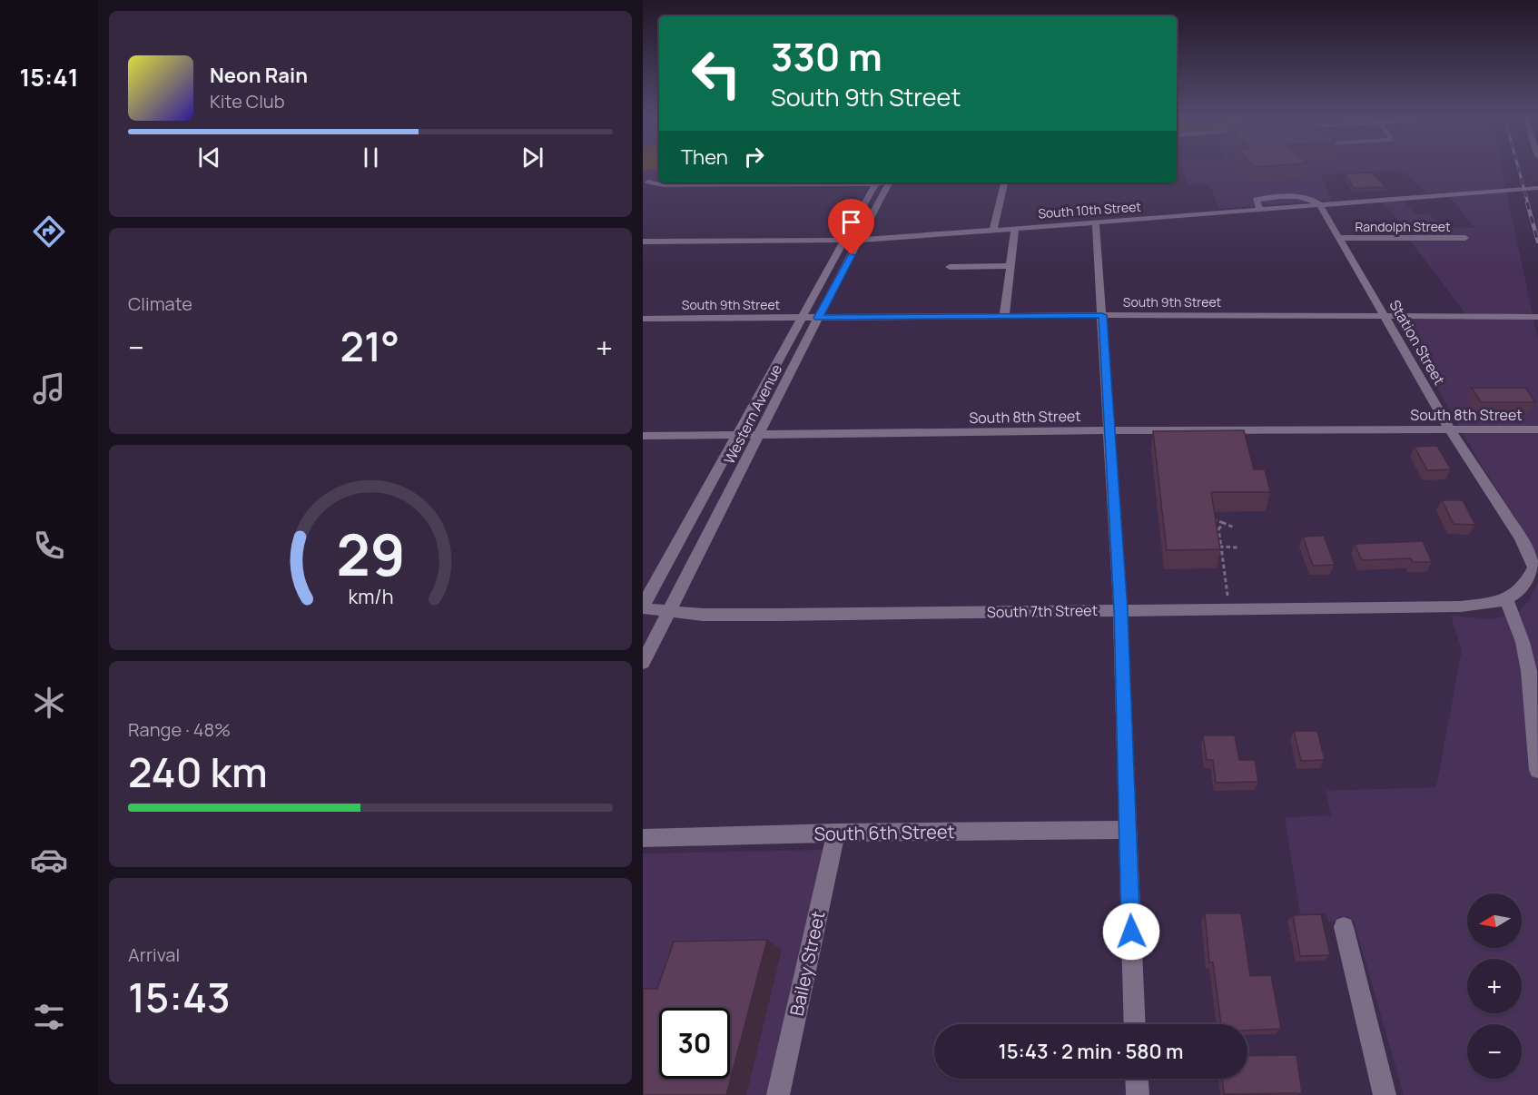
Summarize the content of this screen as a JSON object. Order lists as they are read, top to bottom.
{
  "streets": {
    "street": [
      "South 10th Street",
      "Randolph Street",
      "South 9th Street",
      "Station Street",
      "Western Avenue",
      "South 8th Street",
      "South 7th Street",
      "South 6th Street",
      "Bailey Street"
    ]
  },
  "crossings": [
    ["South 10th Street", "Station Street"],
    ["South 10th Street", "Western Avenue"],
    ["Randolph Street", "Station Street"],
    ["South 9th Street", "Station Street"],
    ["South 9th Street", "Western Avenue"],
    ["Station Street", "South 8th Street"],
    ["Station Street", "South 7th Street"],
    ["Western Avenue", "South 8th Street"],
    ["Western Avenue", "South 7th Street"],
    ["South 6th Street", "Bailey Street"]
  ],
  "north": "left",
  "page": {
    "tabs": "15:41",
    "turn": ["330 m", "South 9th Street"],
    "song": ["Neon Rain", "Kite Club"],
    "then": "Then",
    "tile": [
      "Climate",
      ["Range · 48%", "240 km"],
      ["Arrival", "15:43"]
    ],
    "heat": ["−", "21°", "+"],
    "map_buttons": ["+", "−"],
    "limit": "30",
    "trip": "15:43 · 2 min · 580 m",
    "gauge": ["29", "km/h"]
  }
}
